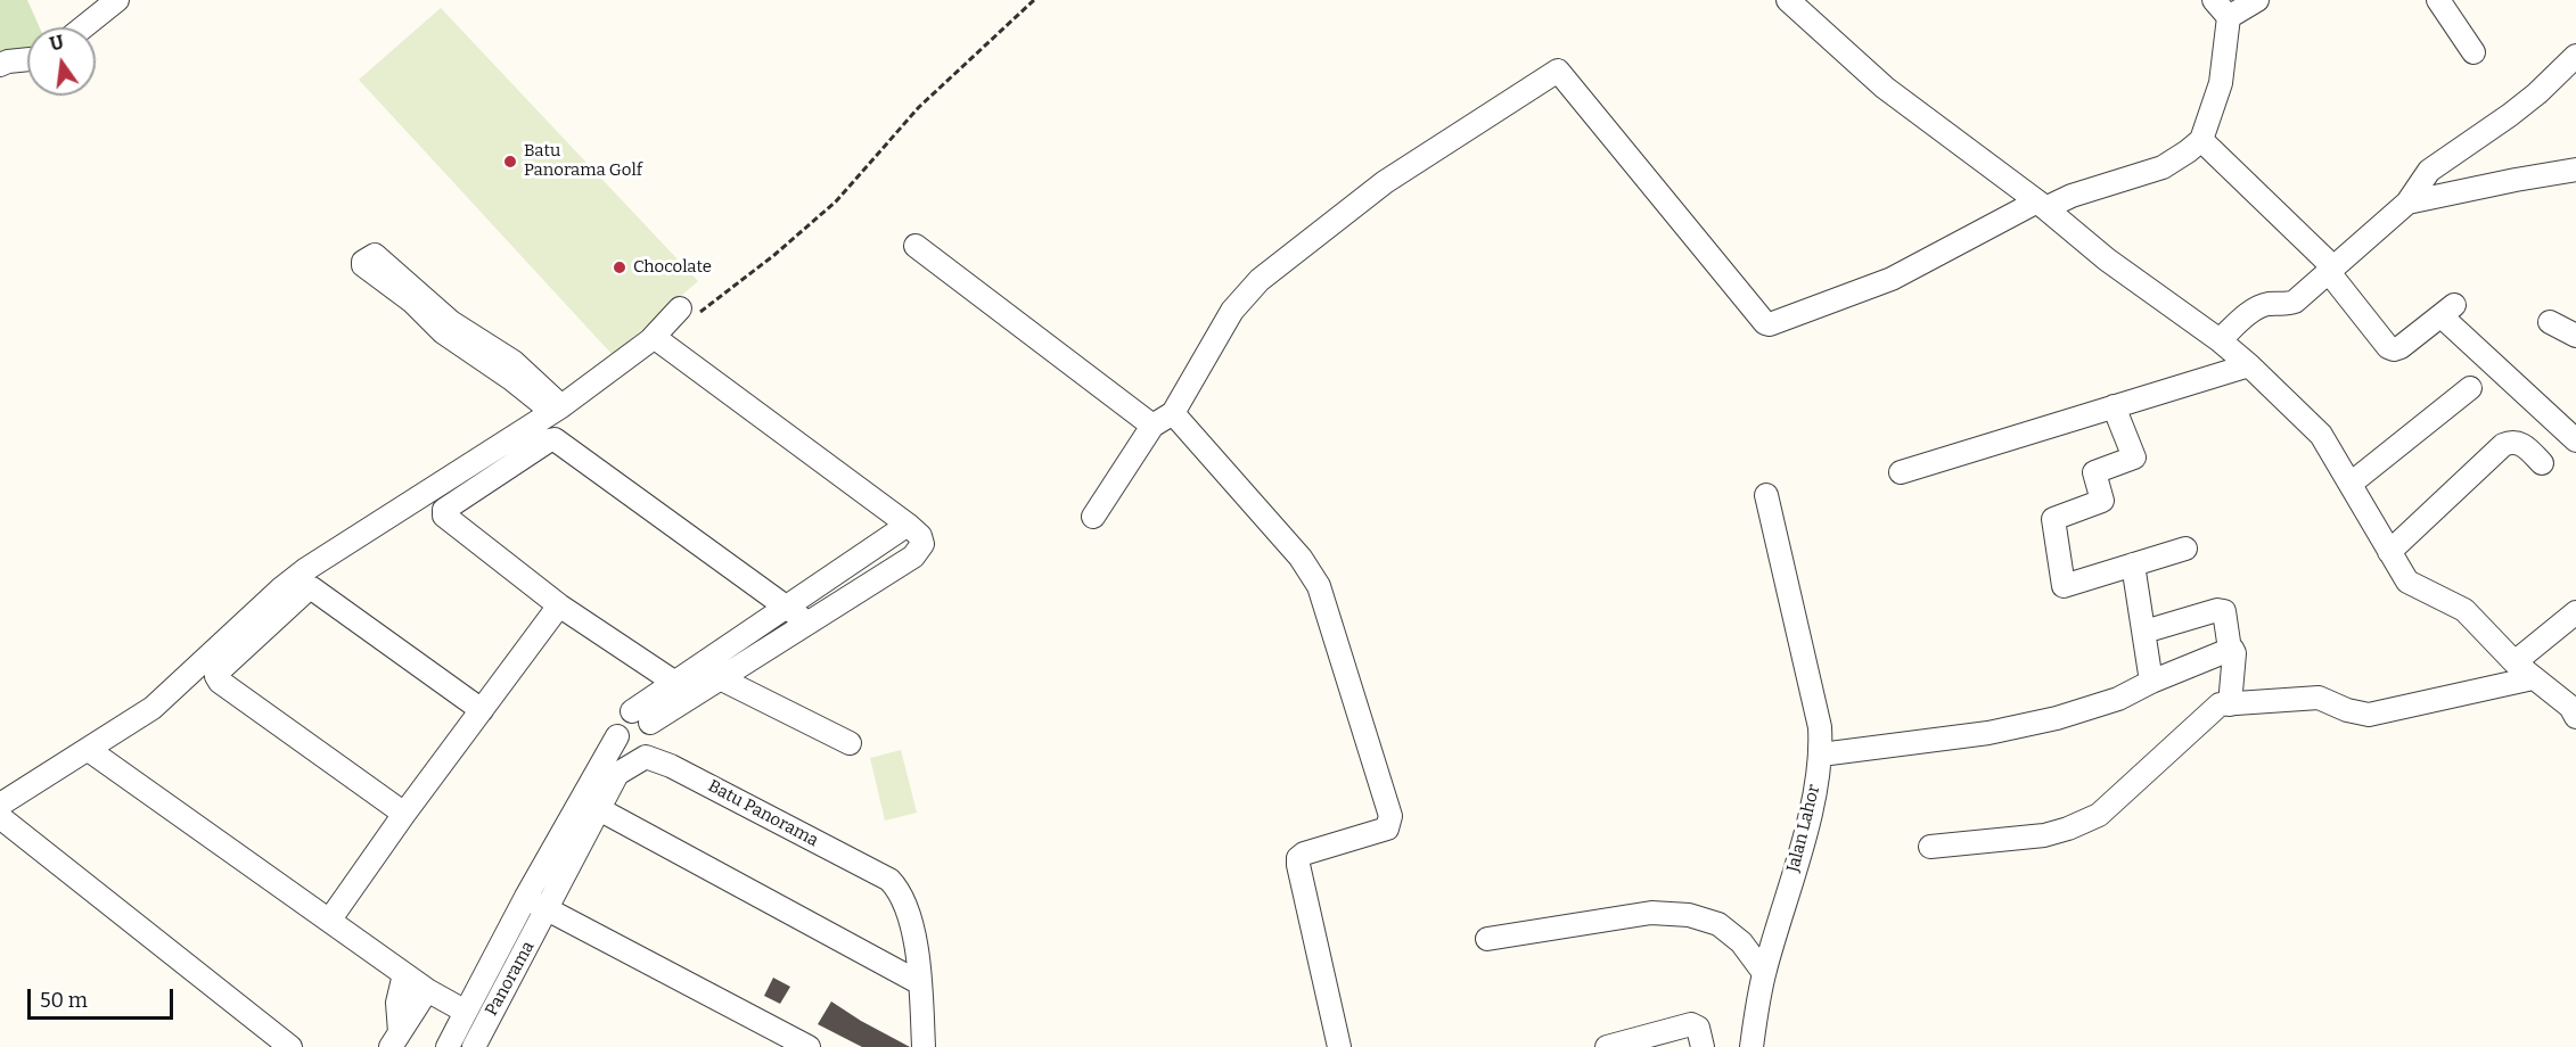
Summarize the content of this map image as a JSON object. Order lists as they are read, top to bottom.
{
  "streets": {
    "street": ["Batu Panorama", "Jalan Lahor", "Panorama"]
  },
  "places": ["Batu Panorama Golf", "Chocolate"],
  "scale_bar": "50 m",
  "north": "top"
}
